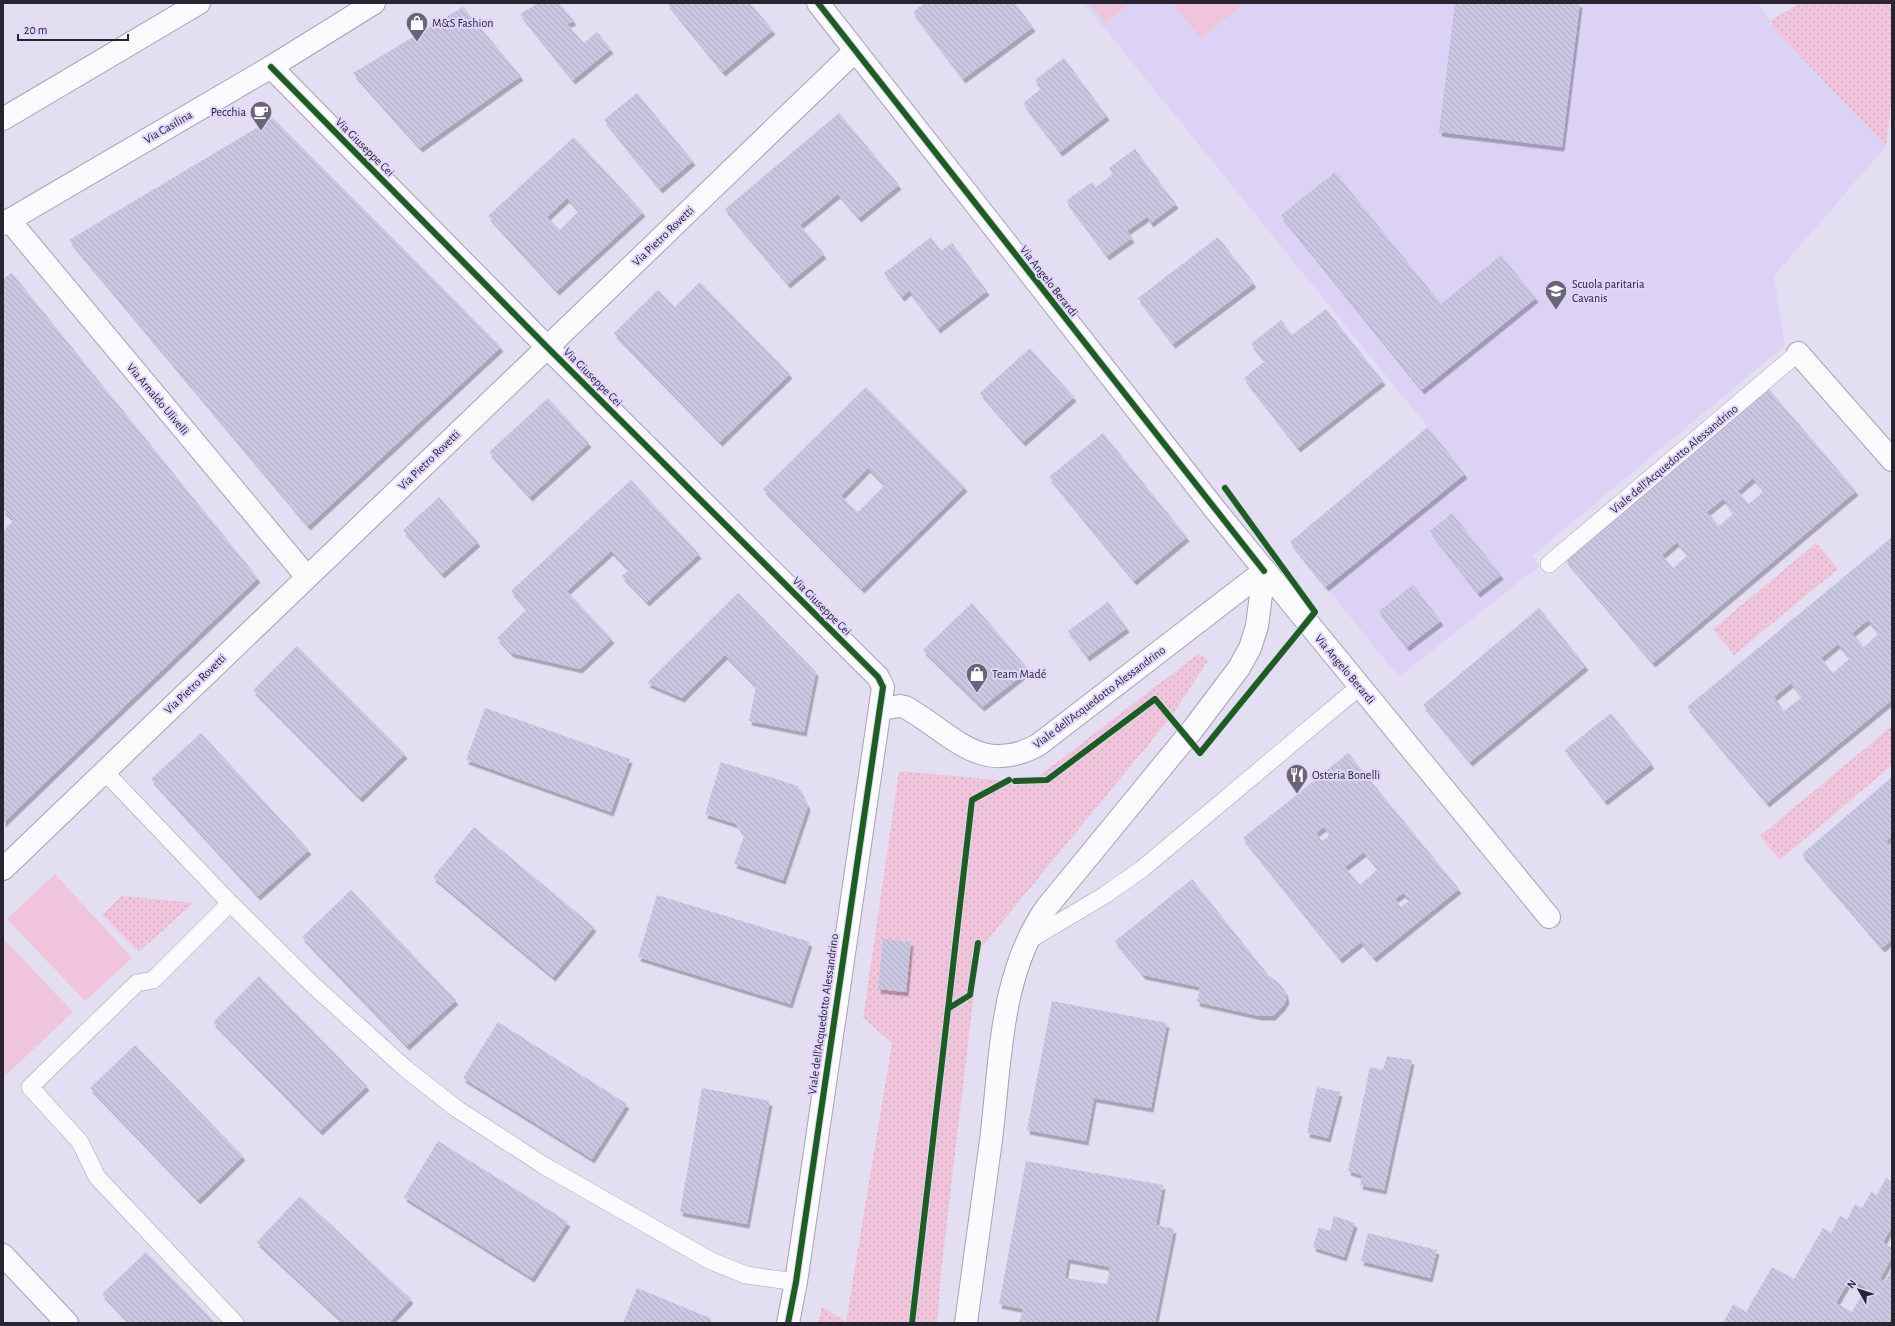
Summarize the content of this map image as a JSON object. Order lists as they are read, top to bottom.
{
  "streets": {
    "street": [
      "Via Casilina",
      "Via Giuseppe Cei",
      "Via Pietro Rovetti",
      "Via Angelo Berardi",
      "Via Arnaldo Ulivelli",
      "Viale dell'Acquedotto Alessandrino"
    ]
  },
  "crossings": [
    ["Via Casilina", "Via Giuseppe Cei"],
    ["Via Casilina", "Via Arnaldo Ulivelli"],
    ["Via Giuseppe Cei", "Via Pietro Rovetti"],
    ["Via Giuseppe Cei", "Viale dell'Acquedotto Alessandrino"],
    ["Via Pietro Rovetti", "Via Angelo Berardi"],
    ["Via Pietro Rovetti", "Via Arnaldo Ulivelli"],
    ["Via Angelo Berardi", "Viale dell'Acquedotto Alessandrino"]
  ],
  "places": {
    "shop": ["M&S Fashion", "Team Madé"],
    "cafe": ["Pecchia"],
    "school or university": ["Scuola paritaria Cavanis"],
    "restaurant": ["Osteria Bonelli"]
  },
  "scale_bar": "20 m",
  "north": "top left"
}
